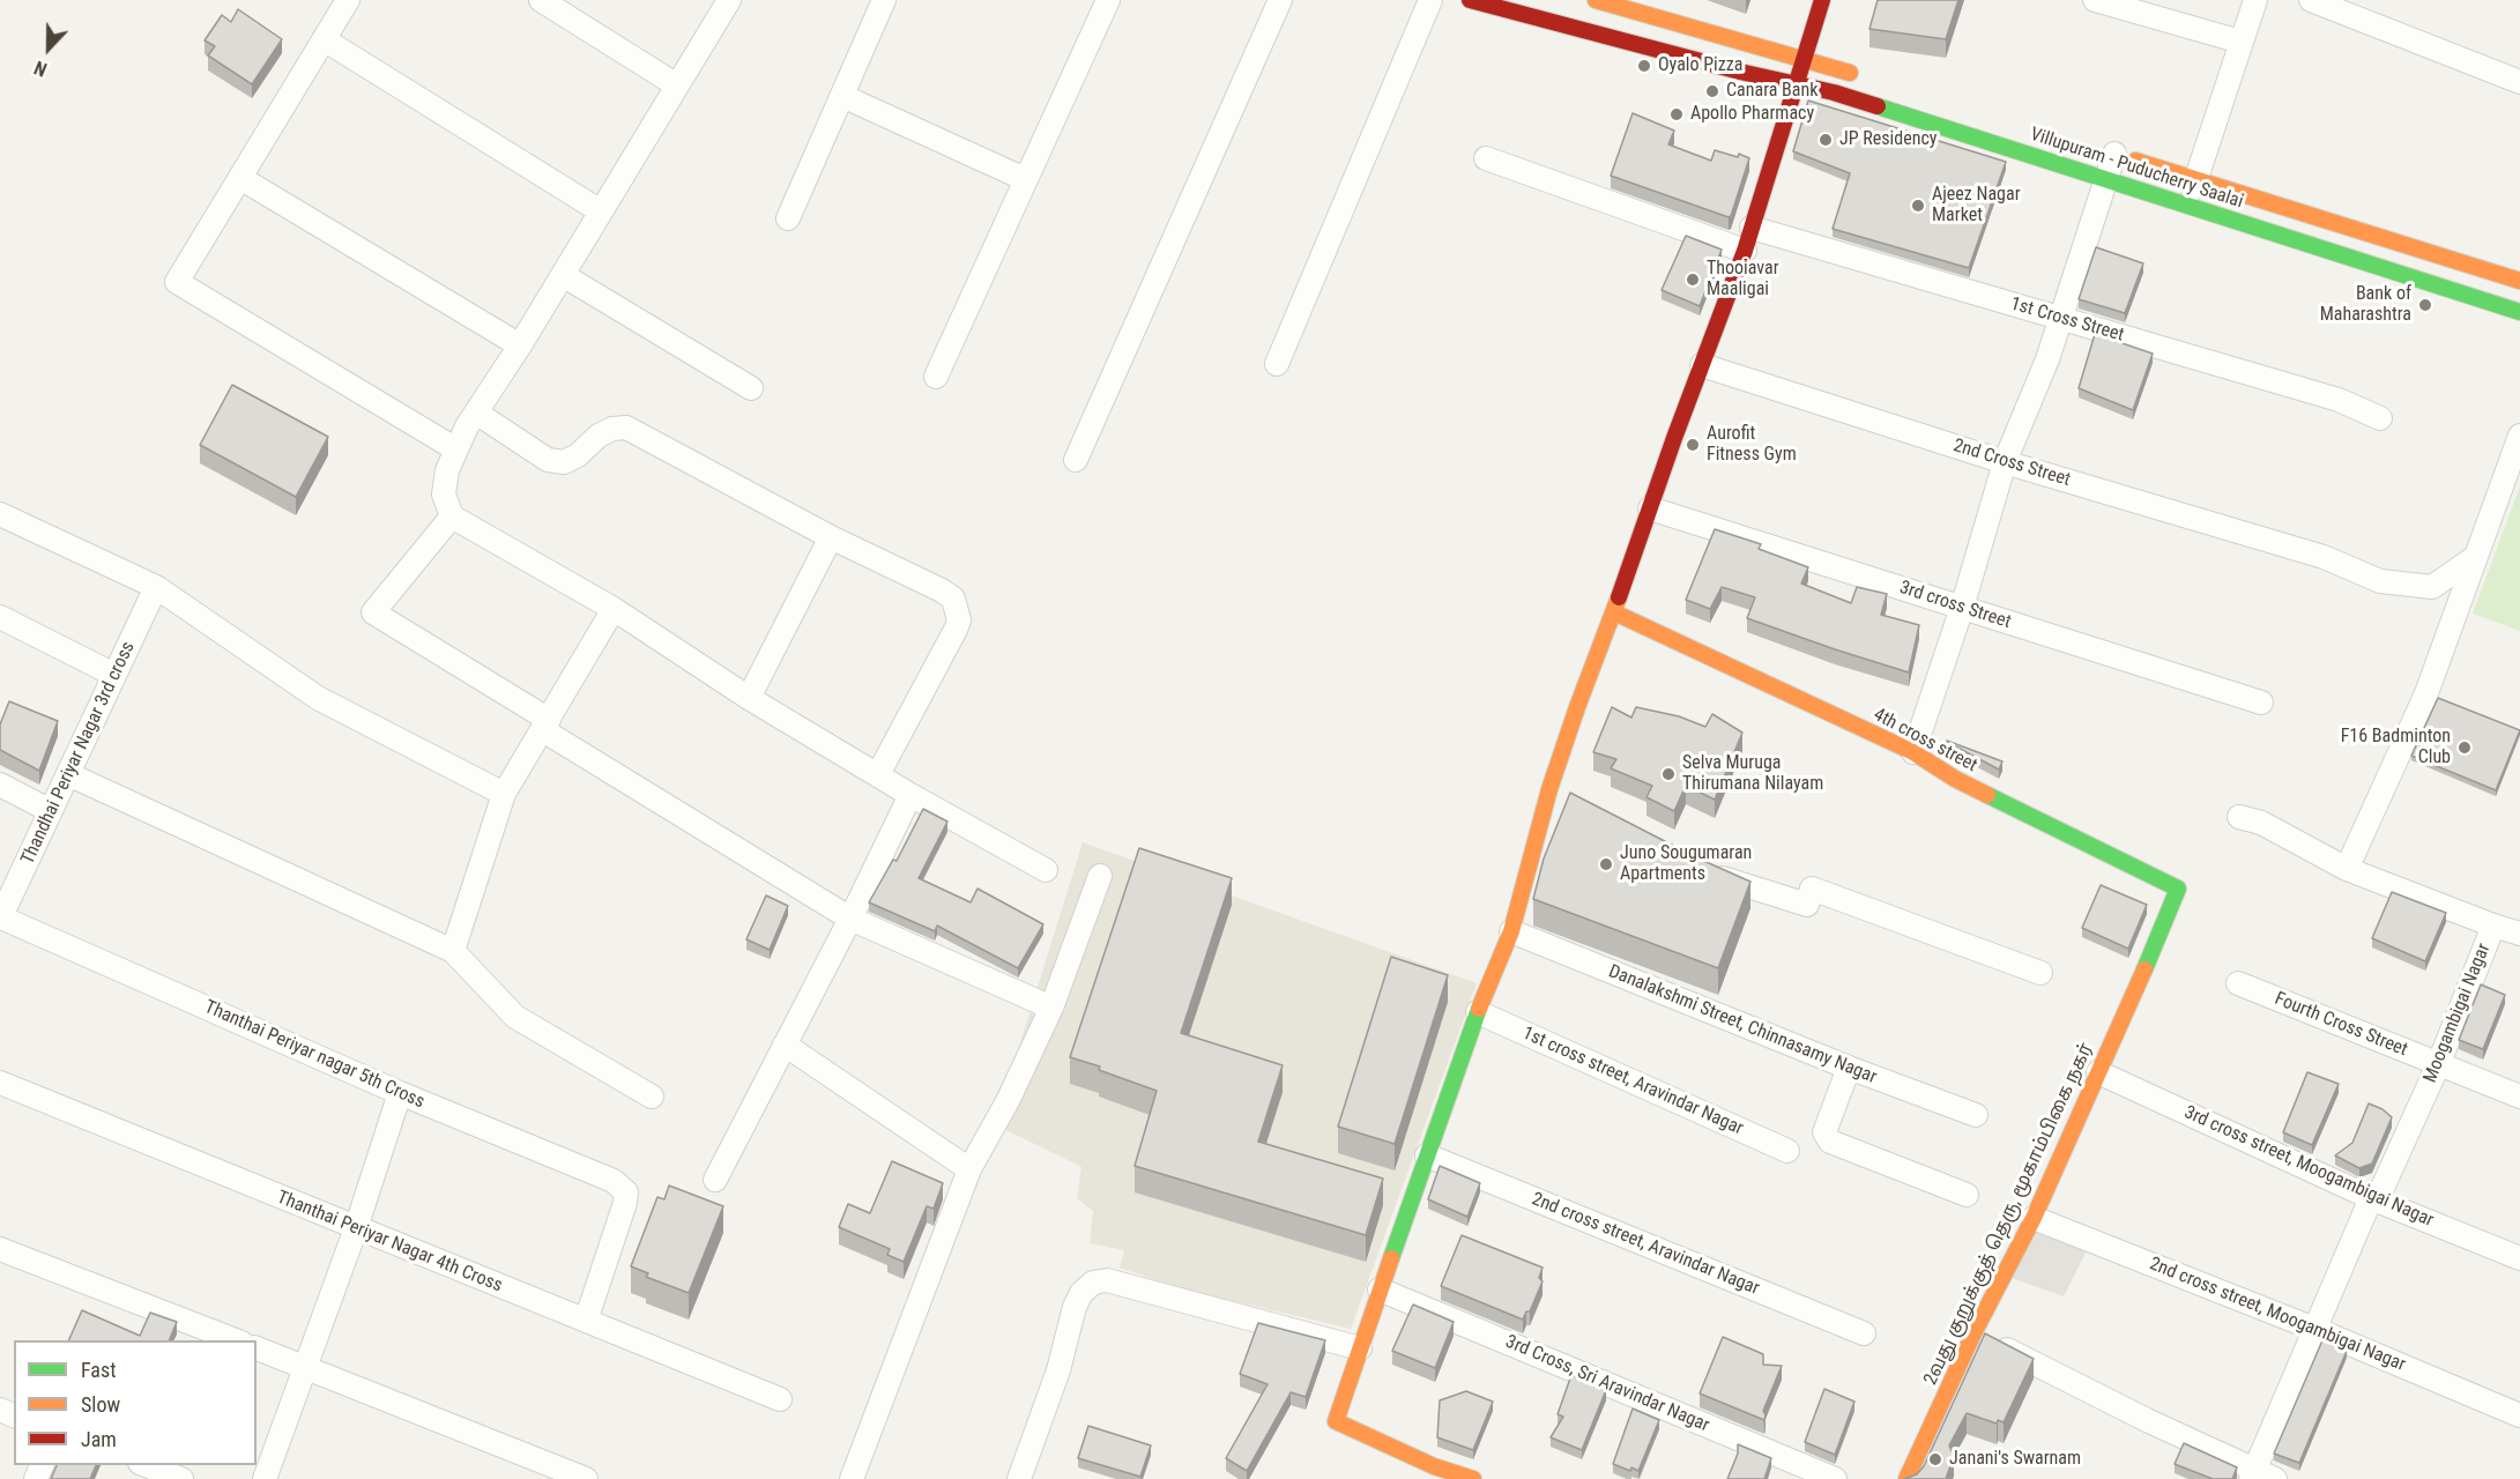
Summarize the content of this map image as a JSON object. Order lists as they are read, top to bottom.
{
  "streets": {
    "main road": ["Villupuram - Puducherry Saalai", "4th cross street", "2வது குறுக்குத் தெரு, மூகாம்பிகை நகர்"],
    "street": [
      "1st Cross Street",
      "2nd Cross Street",
      "3rd cross Street",
      "Thandhai Periyar Nagar 3rd cross",
      "Moogambigai Nagar",
      "Danalakshmi Street, Chinnasamy Nagar",
      "Fourth Cross Street",
      "Thanthai Periyar nagar 5th Cross",
      "1st cross street, Aravindar Nagar",
      "3rd cross street, Moogambigai Nagar",
      "Thanthai Periyar Nagar 4th Cross",
      "2nd cross street, Aravindar Nagar",
      "2nd cross street, Moogambigai Nagar",
      "3rd Cross, Sri Aravindar Nagar"
    ]
  },
  "crossings": [
    ["4th cross street", "2வது குறுக்குத் தெரு, மூகாம்பிகை நகர்"],
    ["Thandhai Periyar Nagar 3rd cross", "Thanthai Periyar nagar 5th Cross"],
    ["Moogambigai Nagar", "Fourth Cross Street"],
    ["Moogambigai Nagar", "3rd cross street, Moogambigai Nagar"],
    ["Moogambigai Nagar", "2nd cross street, Moogambigai Nagar"],
    ["Thanthai Periyar nagar 5th Cross", "Thanthai Periyar Nagar 4th Cross"],
    ["3rd cross street, Moogambigai Nagar", "2வது குறுக்குத் தெரு, மூகாம்பிகை நகர்"],
    ["2வது குறுக்குத் தெரு, மூகாம்பிகை நகர்", "2nd cross street, Moogambigai Nagar"]
  ],
  "places": [
    "Oyalo Pizza",
    "Canara Bank",
    "Apollo Pharmacy",
    "JP Residency",
    "Ajeez Nagar Market",
    "Thooiavar Maaligai",
    "Bank of Maharashtra",
    "Aurofit Fitness Gym",
    "F16 Badminton Club",
    "Selva Muruga Thirumana Nilayam",
    "Juno Sougumaran Apartments",
    "Janani's Swarnam"
  ],
  "legend": ["Fast", "Slow", "Jam"],
  "north": "bottom"
}
